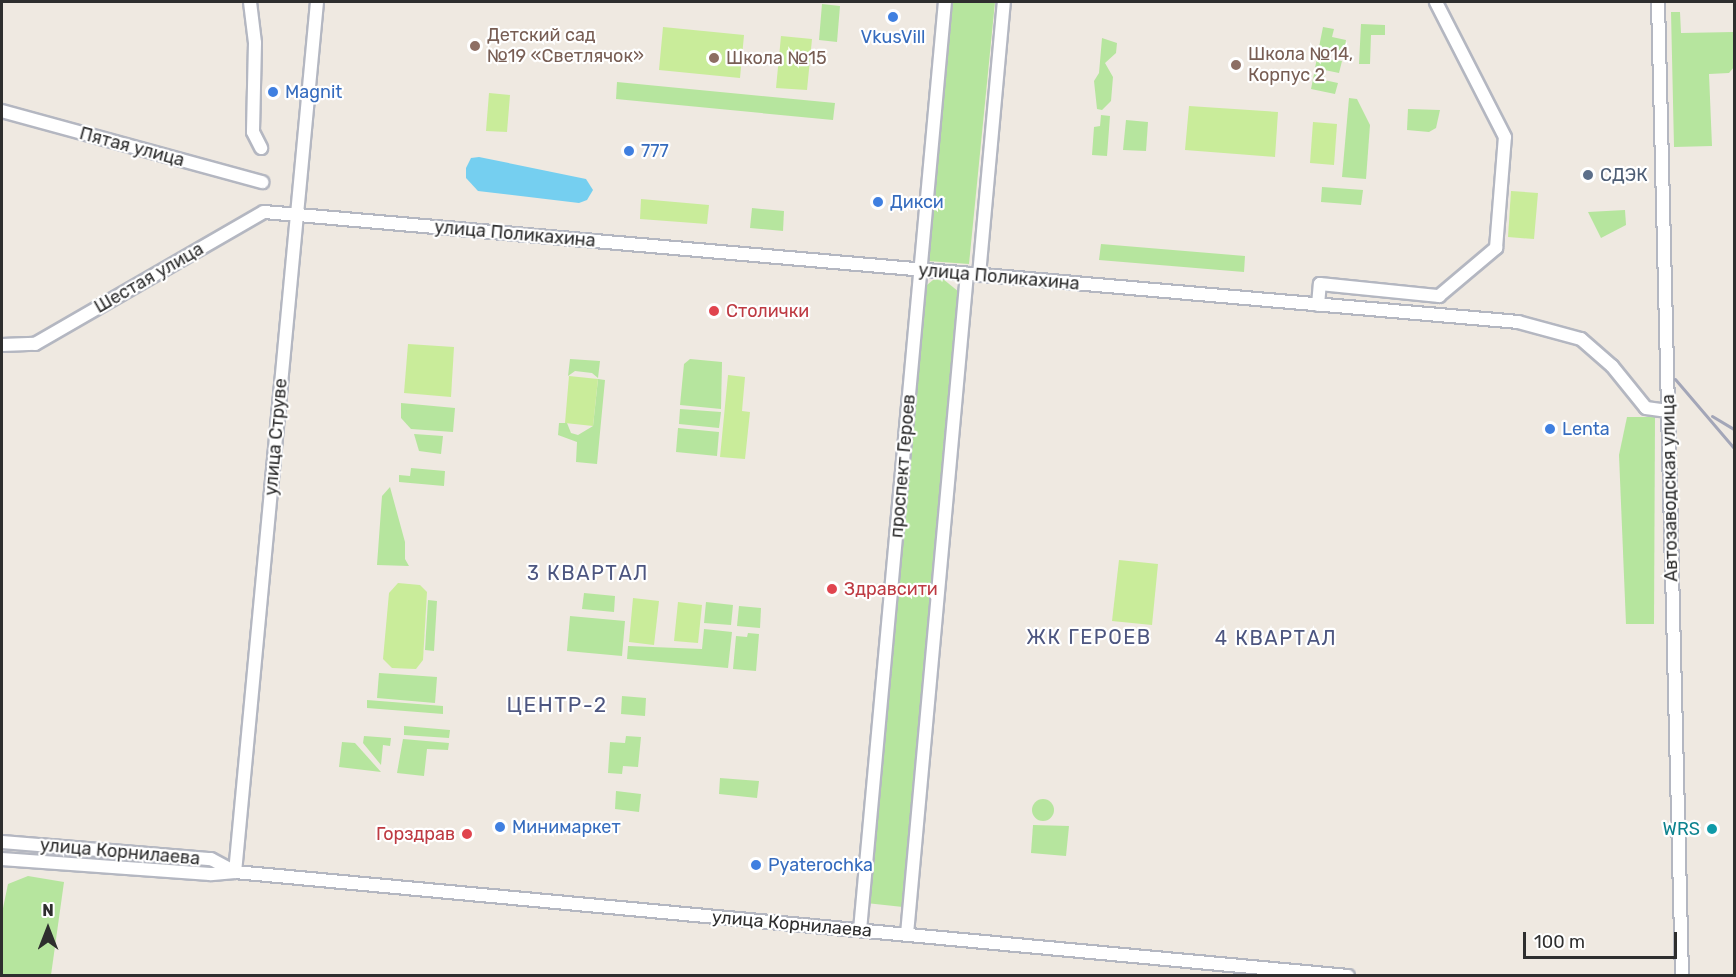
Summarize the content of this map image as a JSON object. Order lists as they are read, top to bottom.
{
  "streets": {
    "street": [
      "Пятая улица",
      "улица Поликахина",
      "Шестая улица",
      "улица Струве",
      "проспект Героев",
      "Автозаводская улица",
      "улица Корнилаева"
    ]
  },
  "crossings": [
    ["улица Поликахина", "Шестая улица"],
    ["улица Поликахина", "улица Струве"],
    ["улица Поликахина", "проспект Героев"],
    ["улица Поликахина", "Автозаводская улица"],
    ["Шестая улица", "улица Струве"],
    ["улица Струве", "улица Корнилаева"],
    ["проспект Героев", "улица Корнилаева"]
  ],
  "districts": [
    "3 КВАРТАЛ",
    "ЖК ГЕРОЕВ",
    "4 КВАРТАЛ",
    "ЦЕНТР-2"
  ],
  "places": [
    "VkusVill",
    "Детский сад №19 «Светлячок»",
    "Школа №15",
    "Школа №14, Корпус 2",
    "Magnit",
    "777",
    "СДЭК",
    "Дикси",
    "Столички",
    "Lenta",
    "Здравсити",
    "Минимаркет",
    "WRS",
    "Горздрав",
    "Pyaterochka"
  ],
  "scale_bar": "100 m",
  "north": "top"
}
